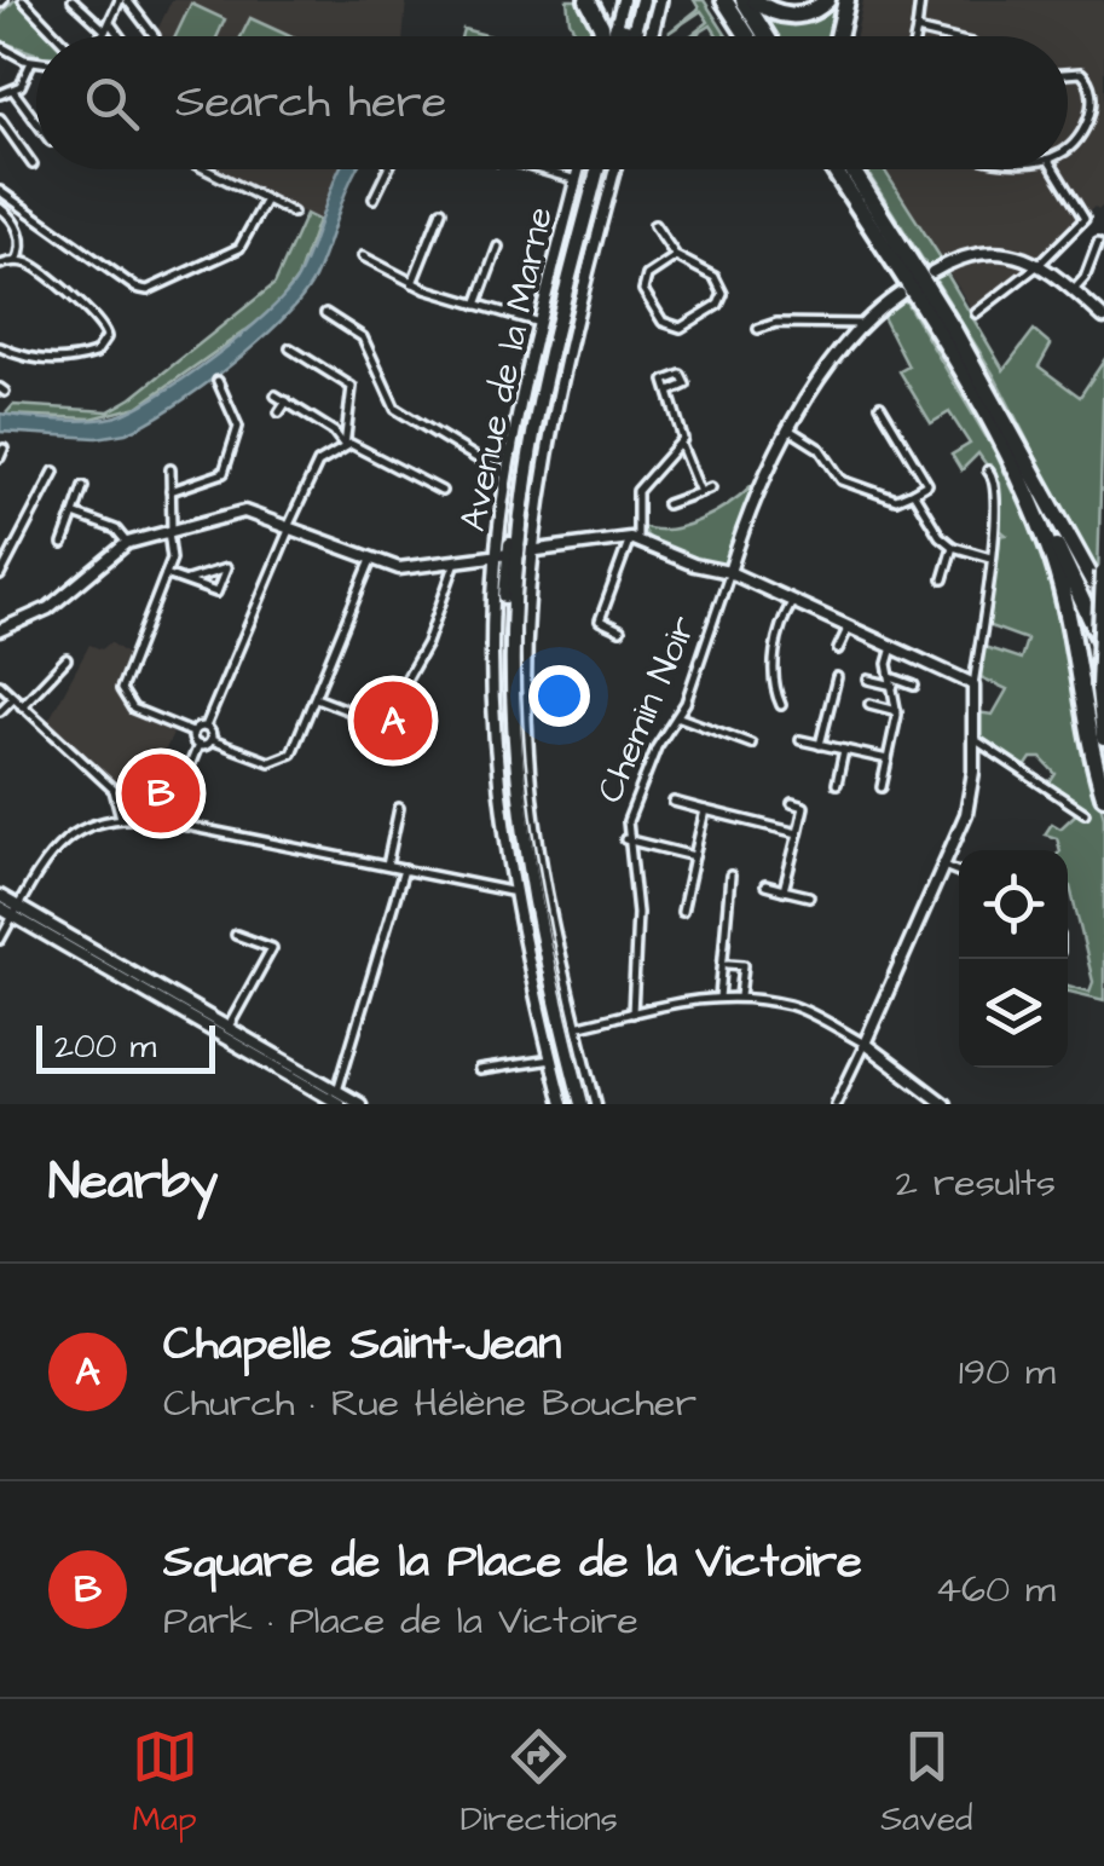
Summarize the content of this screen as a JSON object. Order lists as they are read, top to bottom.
{
  "streets": {
    "main road": ["Avenue de la Marne"],
    "street": ["Chemin Noir"]
  },
  "scale_bar": "200 m",
  "page": {
    "search": "Search here",
    "pins": ["A", "B"],
    "scale": "200 m",
    "heading": ["Nearby", "2 results"],
    "list": [
      {
        "mark": "A",
        "name": "Chapelle Saint-Jean",
        "note": "Church · Rue Hélène Boucher",
        "value": "190 m"
      },
      {
        "mark": "B",
        "name": "Square de la Place de la Victoire",
        "note": "Park · Place de la Victoire",
        "value": "460 m"
      }
    ],
    "nav": ["Map", "Directions", "Saved"]
  }
}
